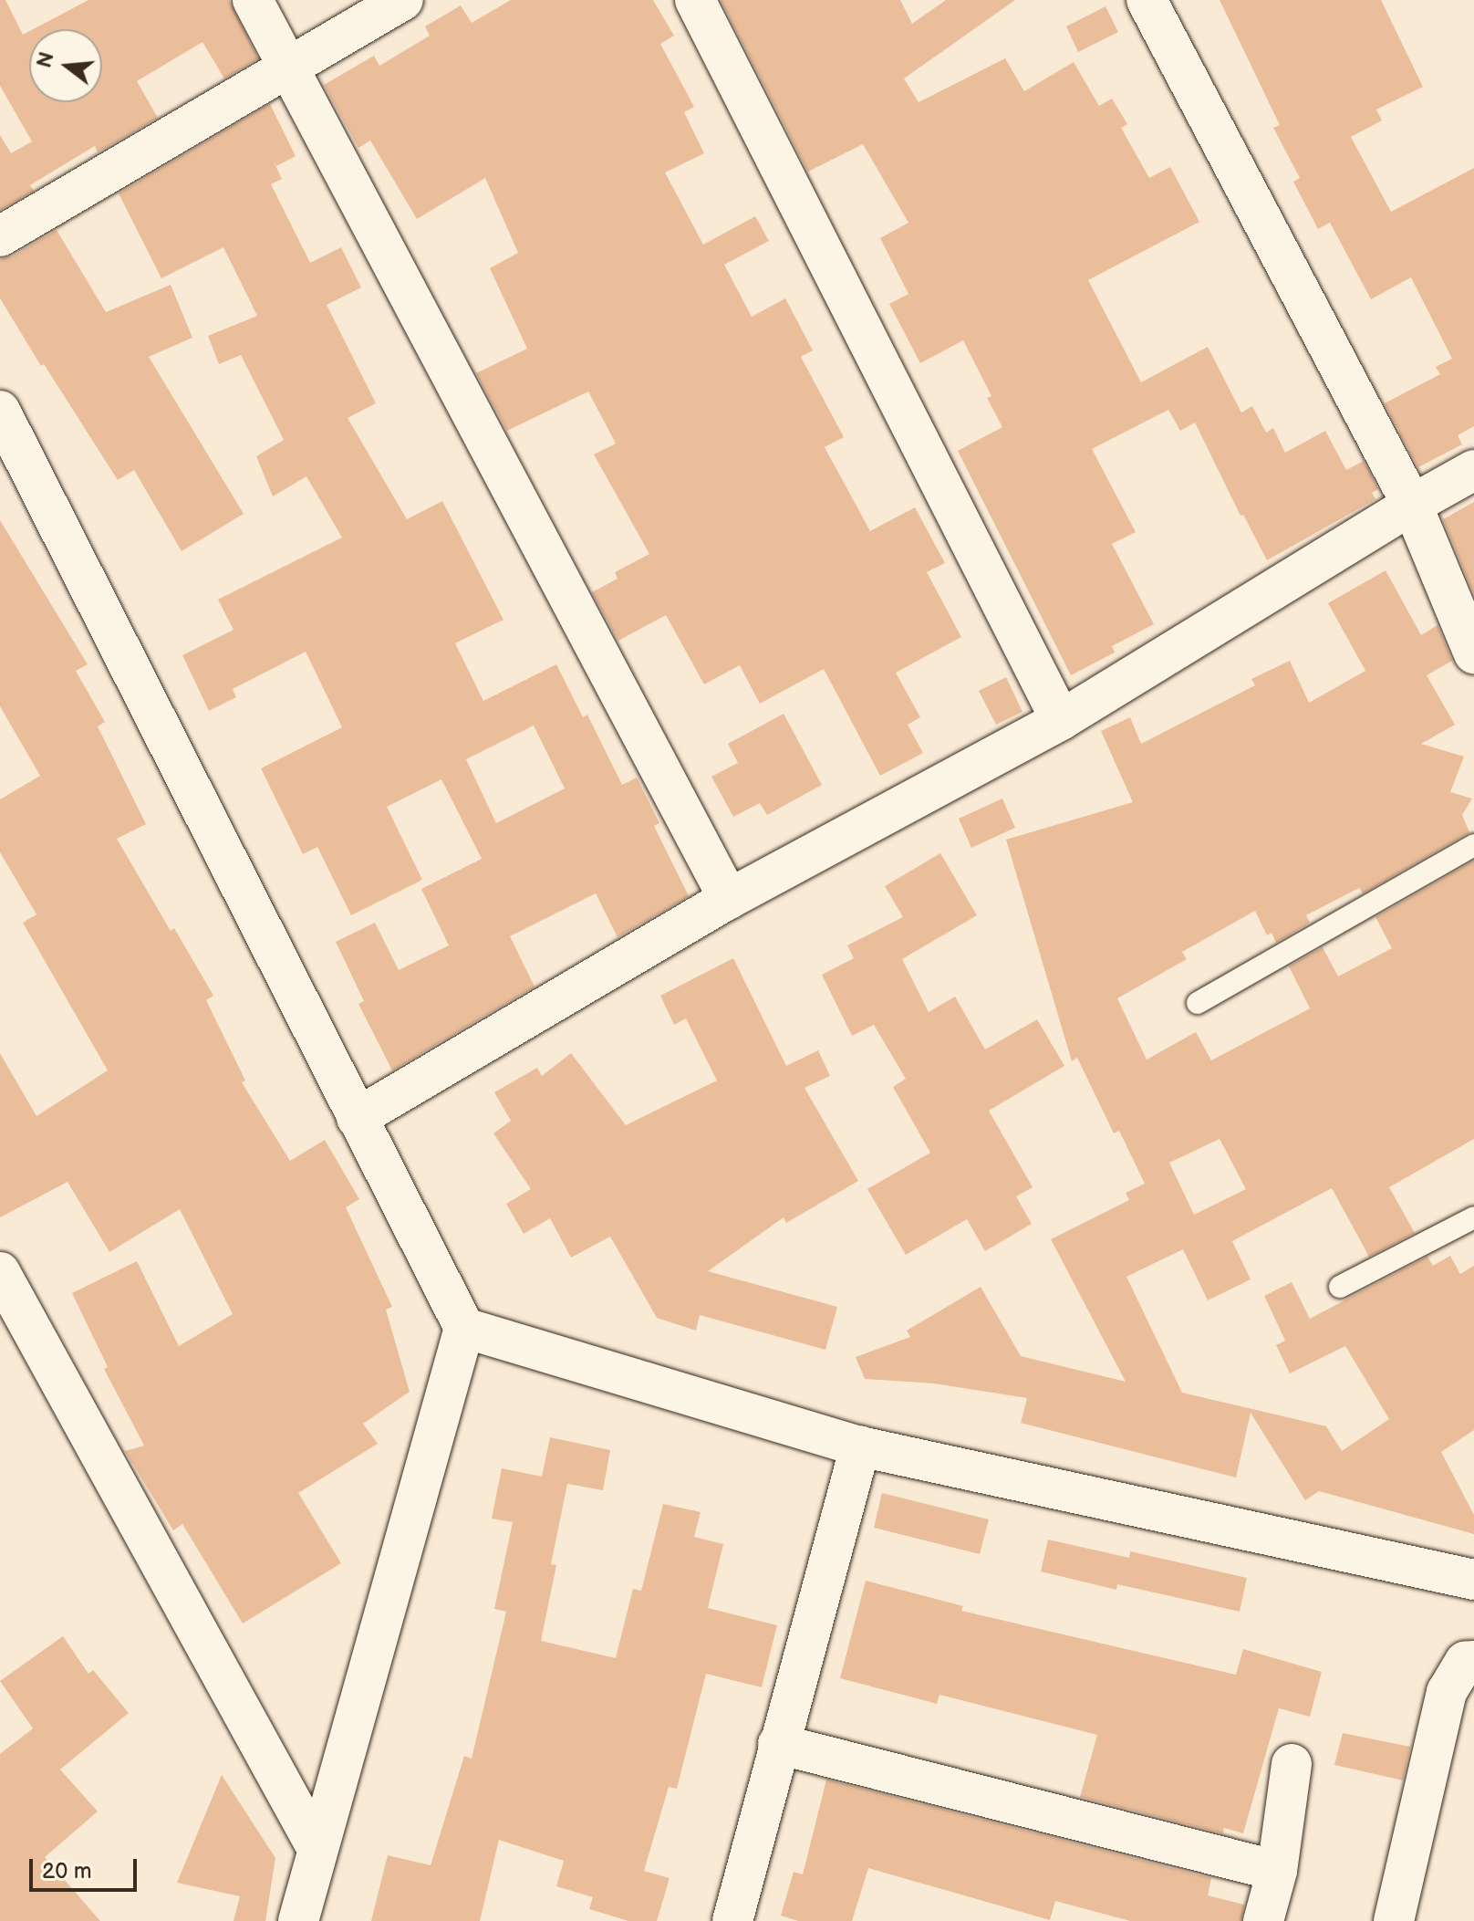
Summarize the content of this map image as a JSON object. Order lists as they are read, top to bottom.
{
  "scale_bar": "20 m",
  "north": "left"
}
